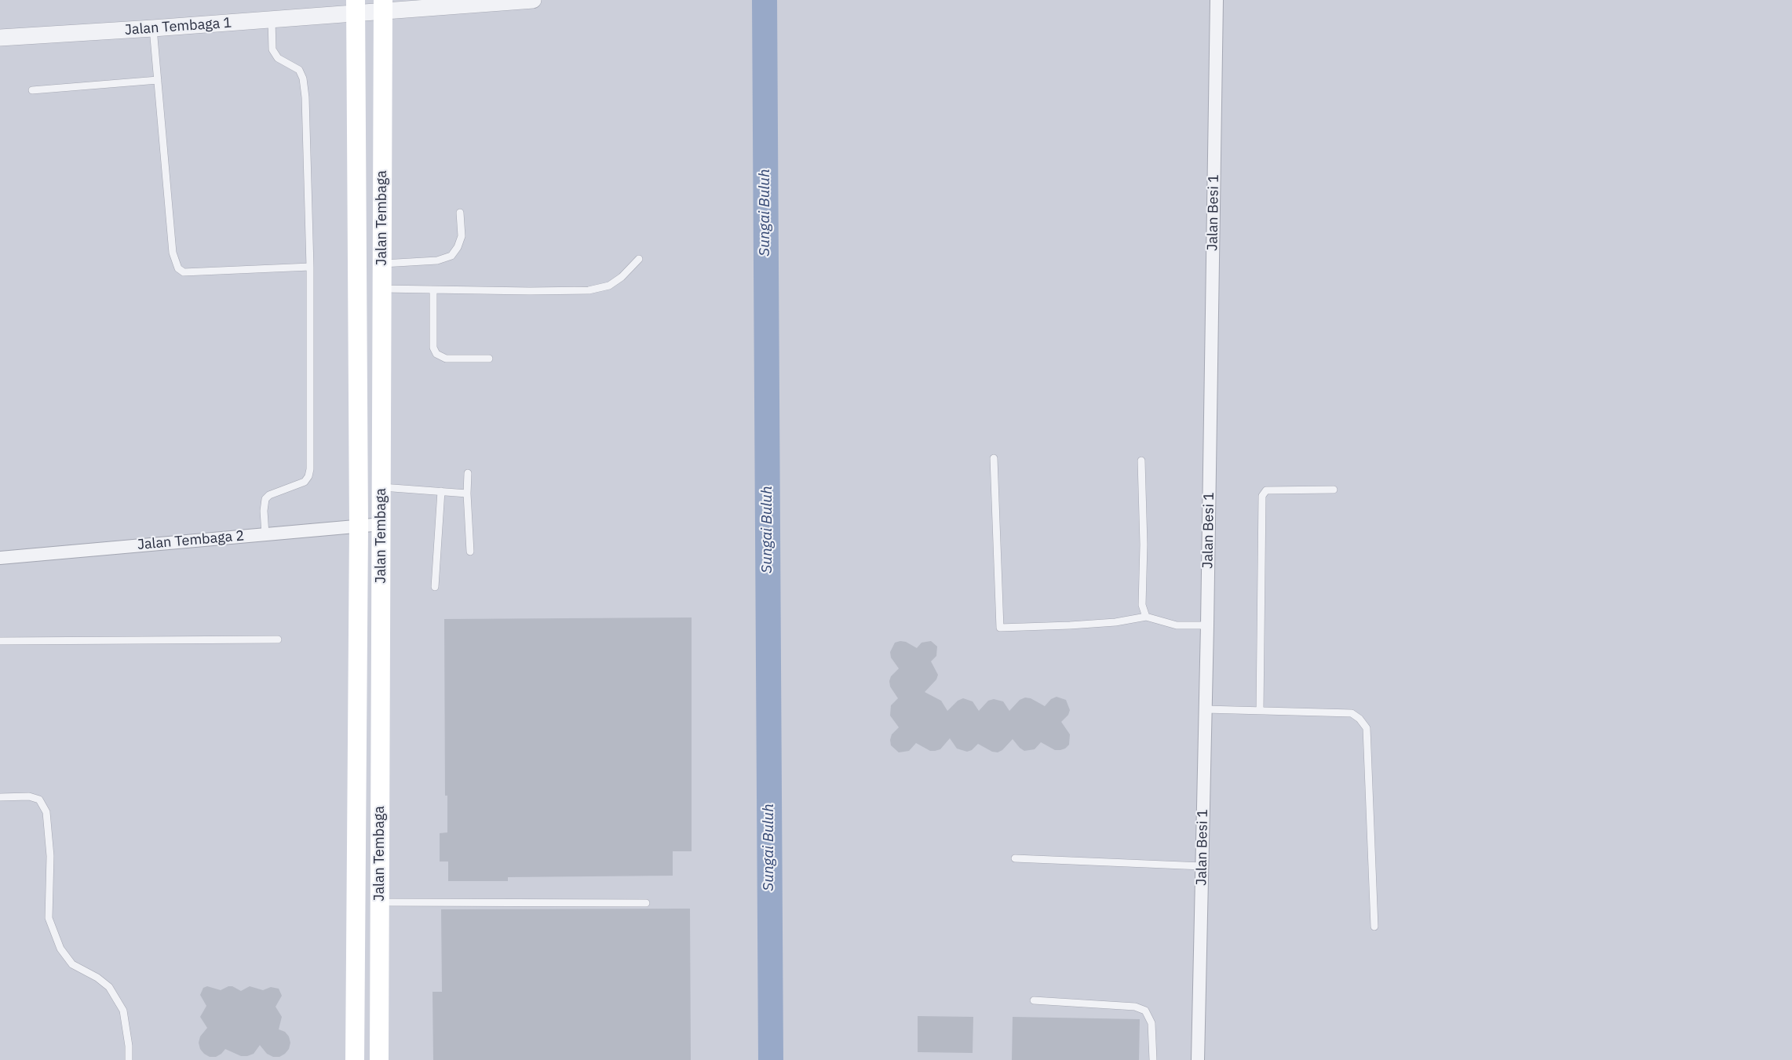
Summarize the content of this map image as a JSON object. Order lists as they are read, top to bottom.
{
  "streets": {
    "main road": ["Jalan Tembaga"],
    "street": ["Jalan Tembaga 1", "Jalan Besi 1", "Jalan Tembaga 2"]
  },
  "crossings": [
    ["Jalan Tembaga 1", "Jalan Tembaga"],
    ["Jalan Tembaga", "Jalan Tembaga 2"]
  ],
  "water": ["Sungai Buluh"]
}
